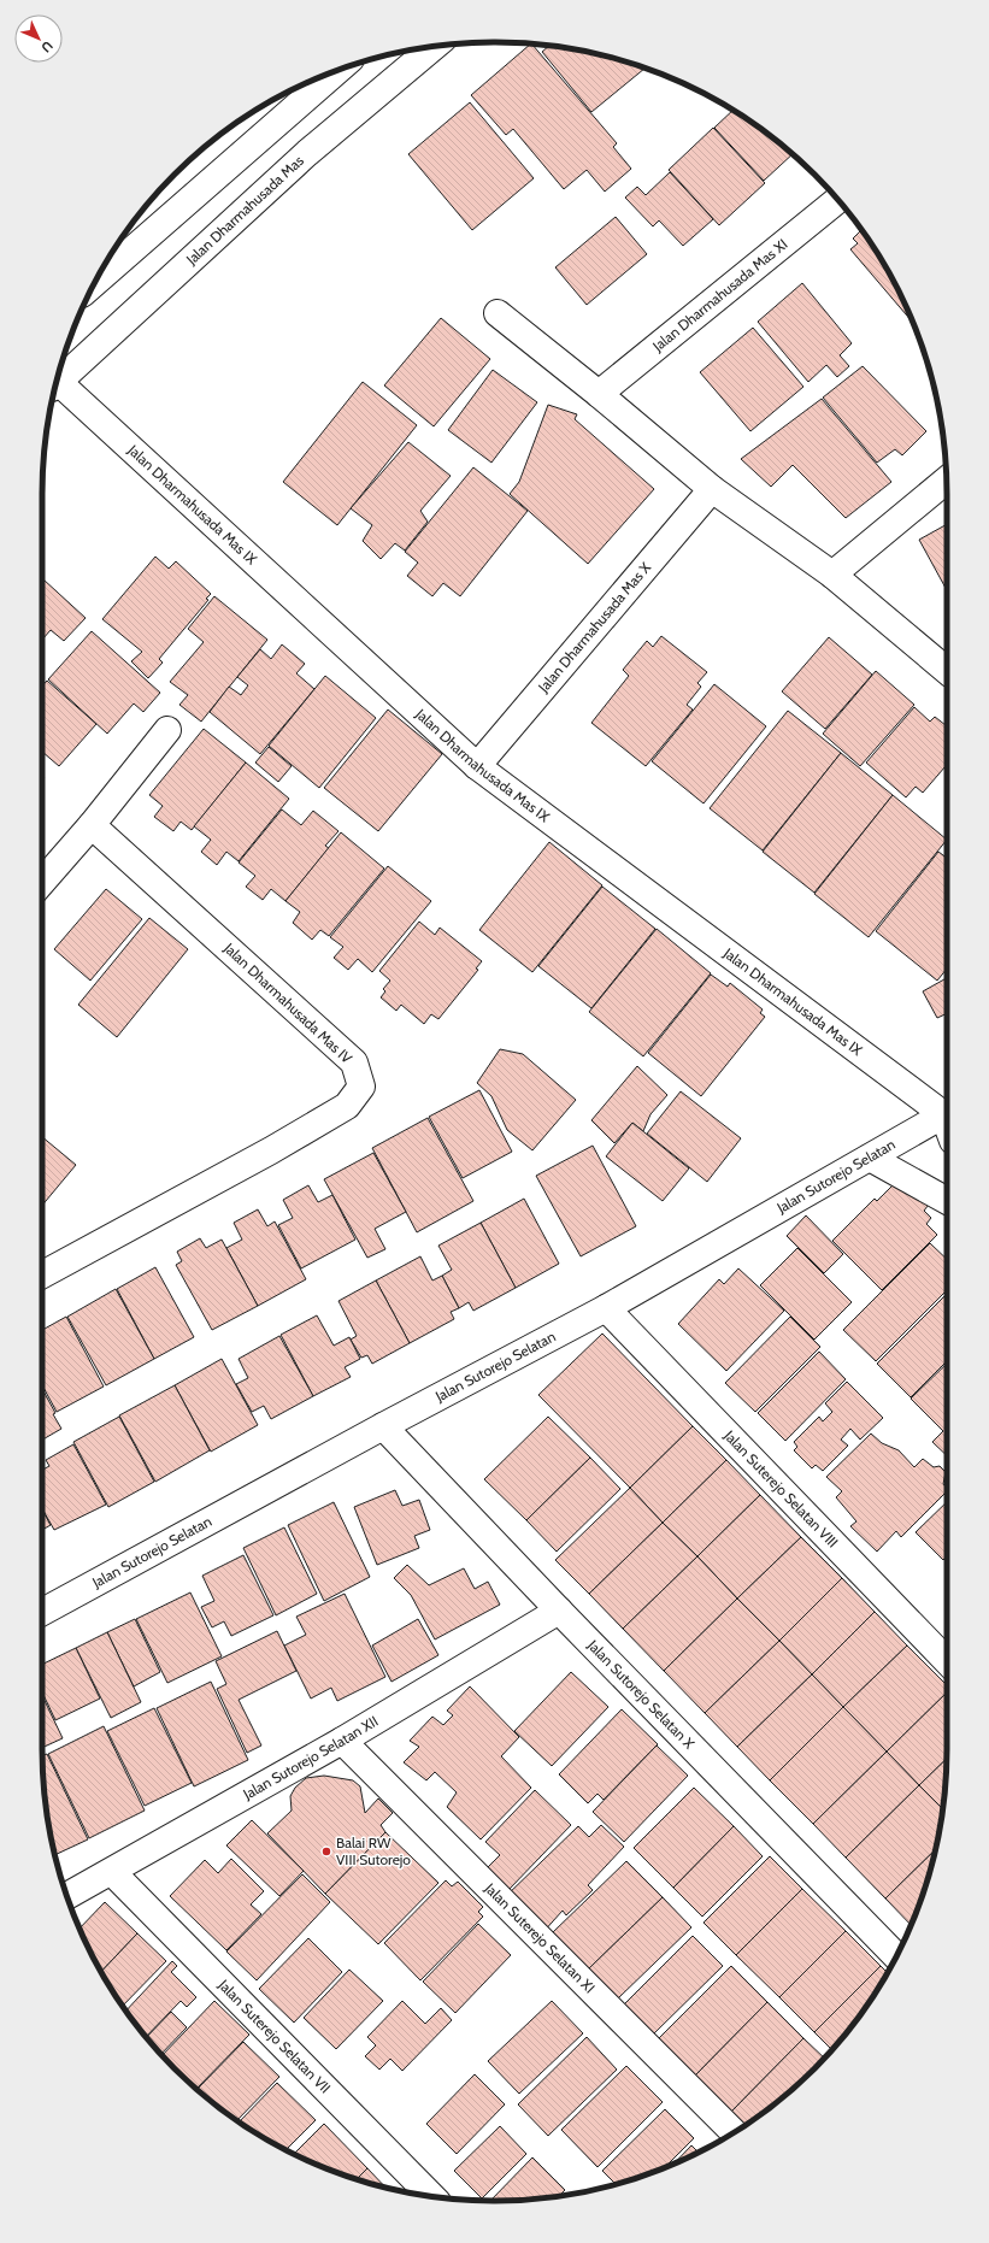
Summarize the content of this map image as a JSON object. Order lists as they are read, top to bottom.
{
  "streets": {
    "street": [
      "Jalan Dharmahusada Mas",
      "Jalan Dharmahusada Mas XI",
      "Jalan Dharmahusada Mas IX",
      "Jalan Dharmahusada Mas X",
      "Jalan Dharmahusada Mas IV",
      "Jalan Sutorejo Selatan",
      "Jalan Suterejo Selatan VIII",
      "Jalan Sutorejo Selatan X",
      "Jalan Sutorejo Selatan XII",
      "Jalan Suterejo Selatan XI",
      "Jalan Suterejo Selatan VII"
    ]
  },
  "crossings": [
    ["Jalan Dharmahusada Mas IX", "Jalan Dharmahusada Mas X"],
    ["Jalan Sutorejo Selatan", "Jalan Suterejo Selatan VIII"],
    ["Jalan Sutorejo Selatan", "Jalan Sutorejo Selatan X"],
    ["Jalan Sutorejo Selatan X", "Jalan Sutorejo Selatan XII"],
    ["Jalan Sutorejo Selatan XII", "Jalan Suterejo Selatan XI"],
    ["Jalan Sutorejo Selatan XII", "Jalan Suterejo Selatan VII"]
  ],
  "places": ["Balai RW VIII Sutorejo"],
  "north": "bottom right"
}
